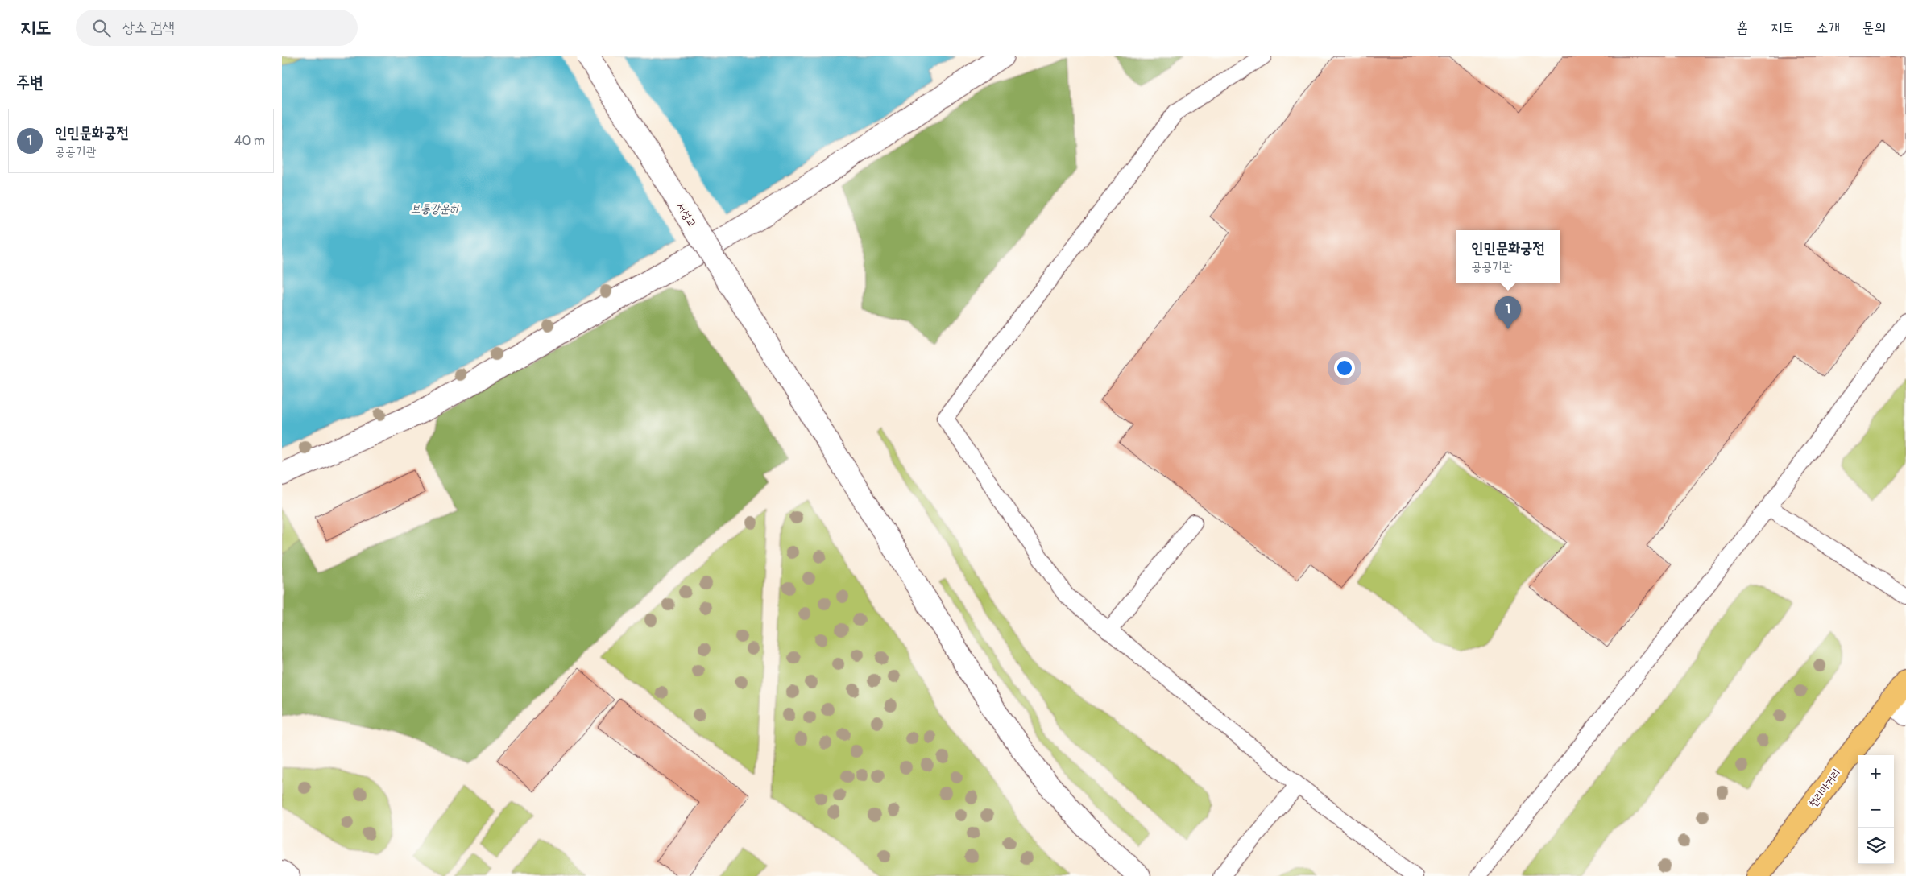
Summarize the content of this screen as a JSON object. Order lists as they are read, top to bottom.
{
  "streets": {
    "main road": ["천리마거리"],
    "street": ["서성교"]
  },
  "water": ["보통강운하"],
  "page": {
    "header": "지도",
    "search": "장소 검색",
    "nav": [
      "홈",
      "지도",
      "소개",
      "문의"
    ],
    "heading": "주변",
    "list": [
      {
        "mark": "1",
        "name": "인민문화궁전",
        "note": "공공기관",
        "value": "40 m"
      }
    ],
    "popup": ["인민문화궁전", "공공기관"],
    "pins": "1",
    "map_buttons": ["+", "−"]
  }
}
